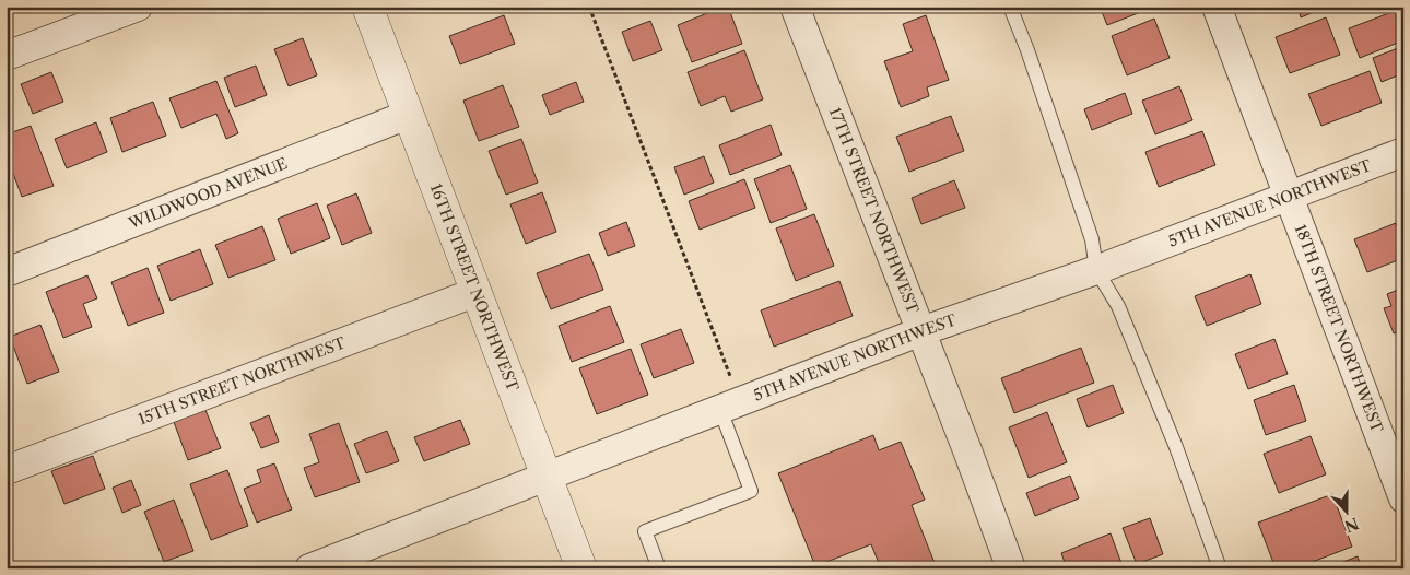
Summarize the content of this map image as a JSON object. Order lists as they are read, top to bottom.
{
  "streets": {
    "street": [
      "WILDWOOD AVENUE",
      "5TH AVENUE NORTHWEST",
      "17TH STREET NORTHWEST",
      "16TH STREET NORTHWEST",
      "18TH STREET NORTHWEST",
      "15TH STREET NORTHWEST"
    ]
  },
  "crossings": [
    ["WILDWOOD AVENUE", "16TH STREET NORTHWEST"],
    ["5TH AVENUE NORTHWEST", "17TH STREET NORTHWEST"],
    ["5TH AVENUE NORTHWEST", "16TH STREET NORTHWEST"],
    ["5TH AVENUE NORTHWEST", "18TH STREET NORTHWEST"],
    ["16TH STREET NORTHWEST", "15TH STREET NORTHWEST"]
  ],
  "north": "bottom"
}
